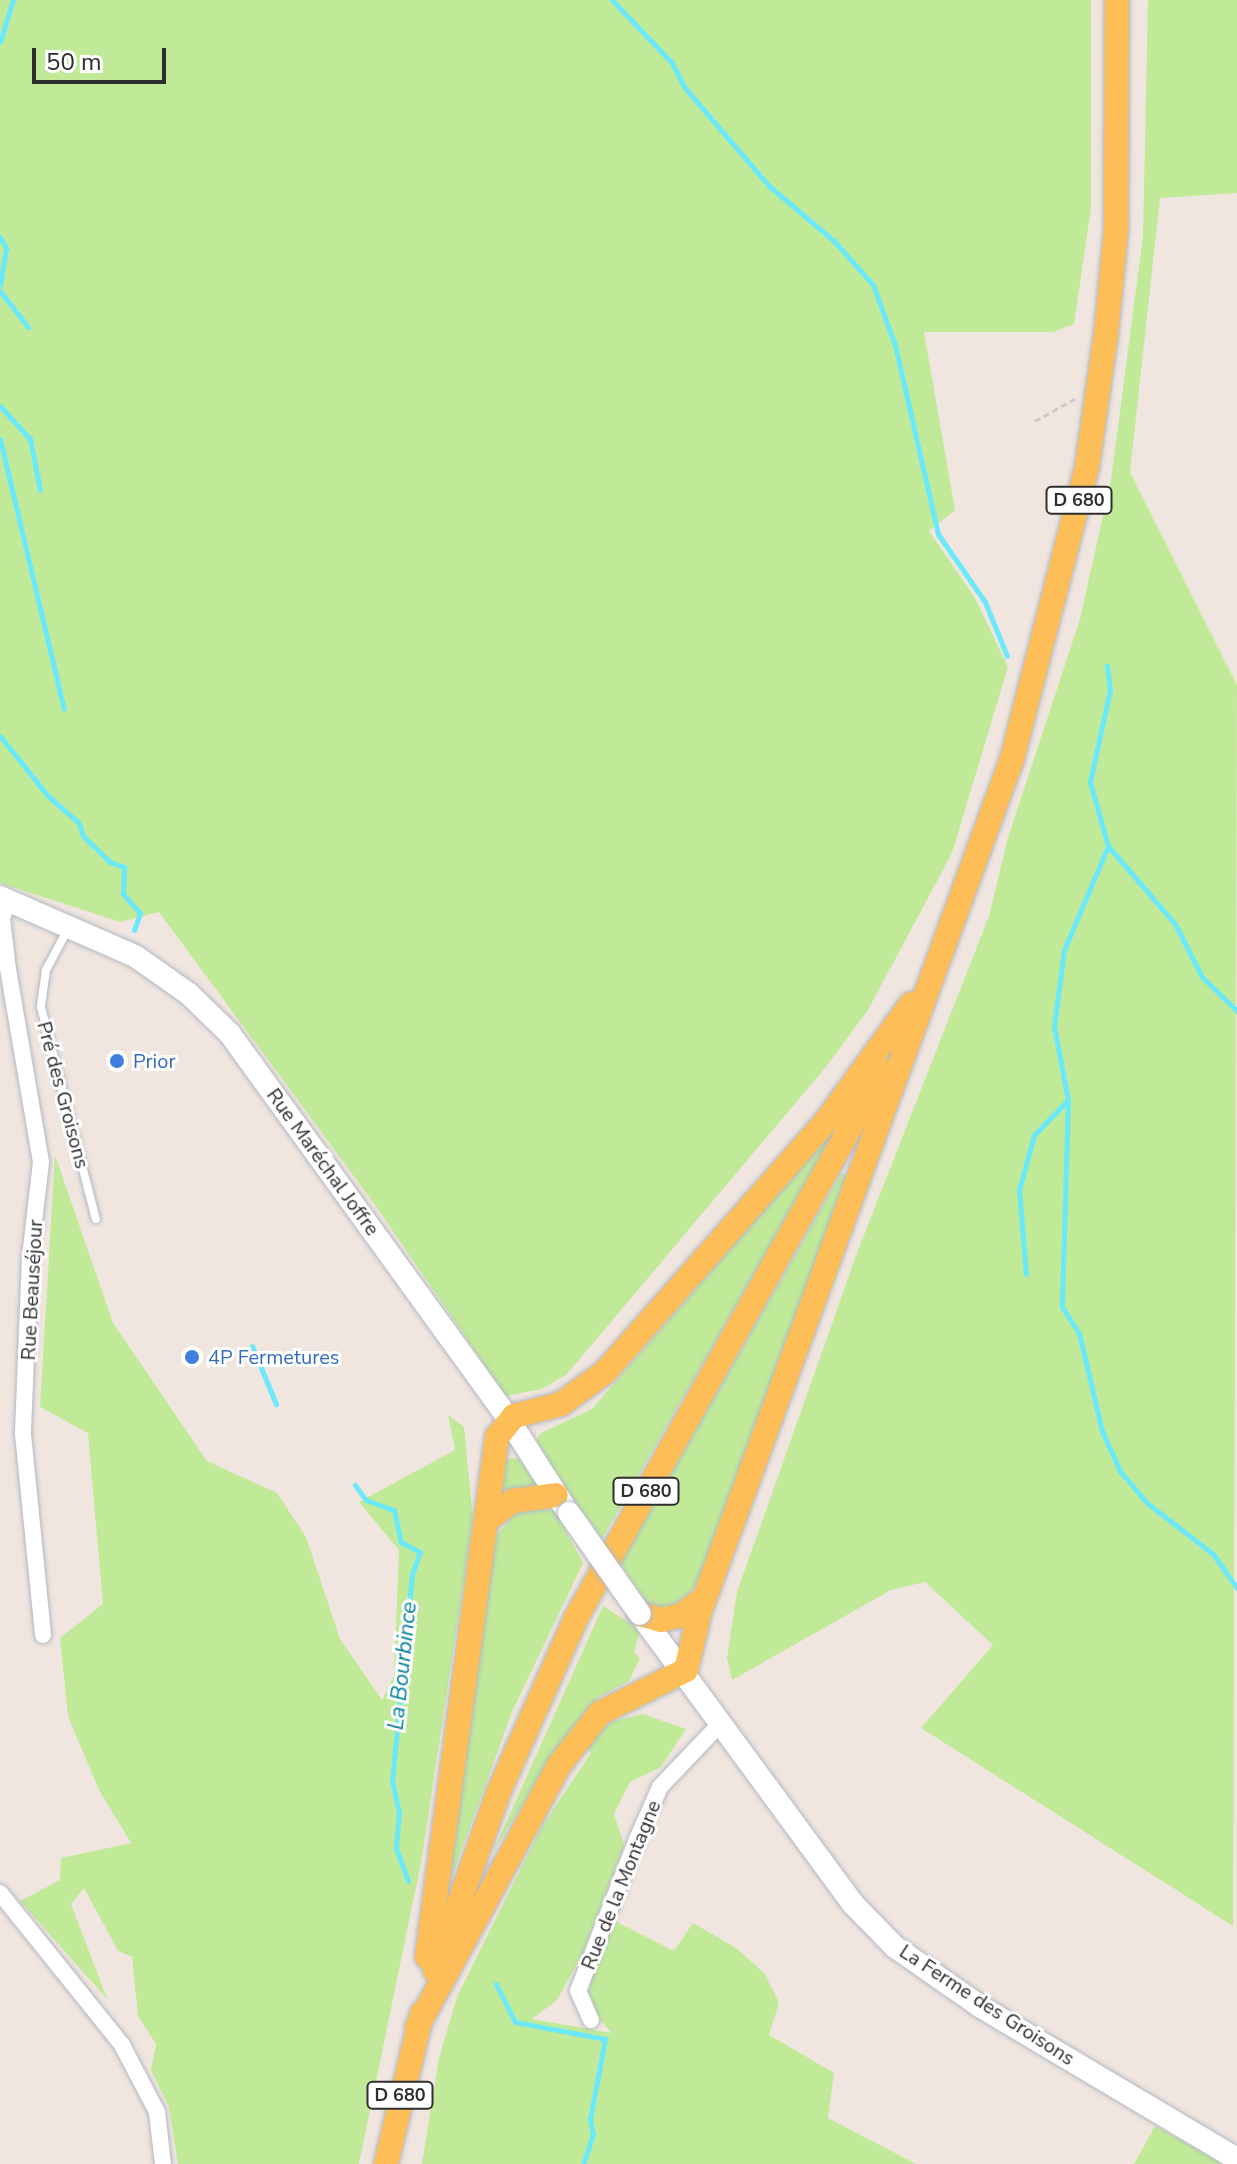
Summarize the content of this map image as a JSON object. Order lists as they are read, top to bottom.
{
  "streets": {
    "main road": ["D 680", "Rue Maréchal Joffre", "La Ferme des Groisons"],
    "street": ["Rue Beauséjour", "Rue de la Montagne"],
    "lane": ["Pré des Groisons"]
  },
  "crossings": [
    ["Pré des Groisons", "Rue Maréchal Joffre"],
    ["Rue Maréchal Joffre", "Rue Beauséjour"],
    ["Rue Maréchal Joffre", "La Ferme des Groisons"],
    ["Rue de la Montagne", "La Ferme des Groisons"]
  ],
  "water": ["La Bourbince"],
  "places": ["Prior", "4P Fermetures"],
  "scale_bar": "50 m"
}
